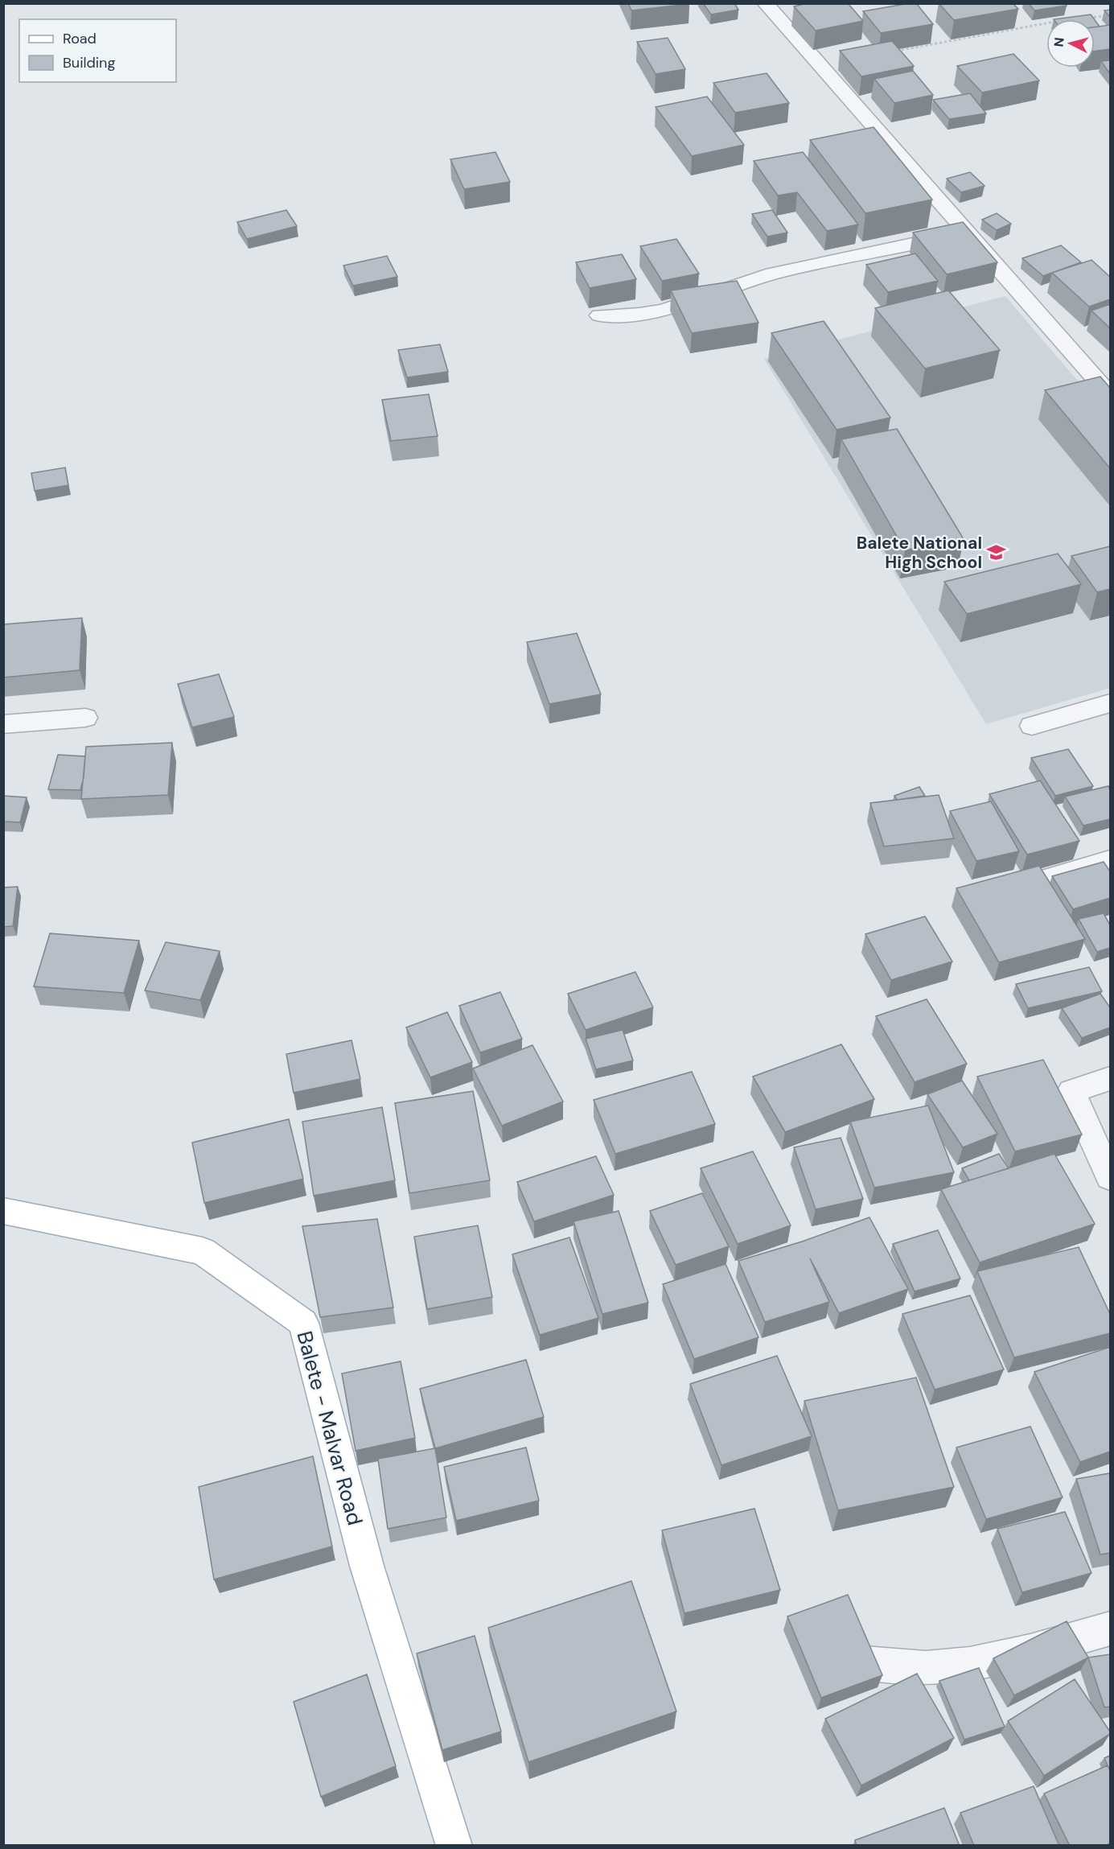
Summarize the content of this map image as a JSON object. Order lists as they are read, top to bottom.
{
  "streets": {
    "main road": ["Balete - Malvar Road"]
  },
  "places": {
    "school or university": ["Balete National High School"]
  },
  "legend": ["Road", "Building"],
  "north": "left"
}
